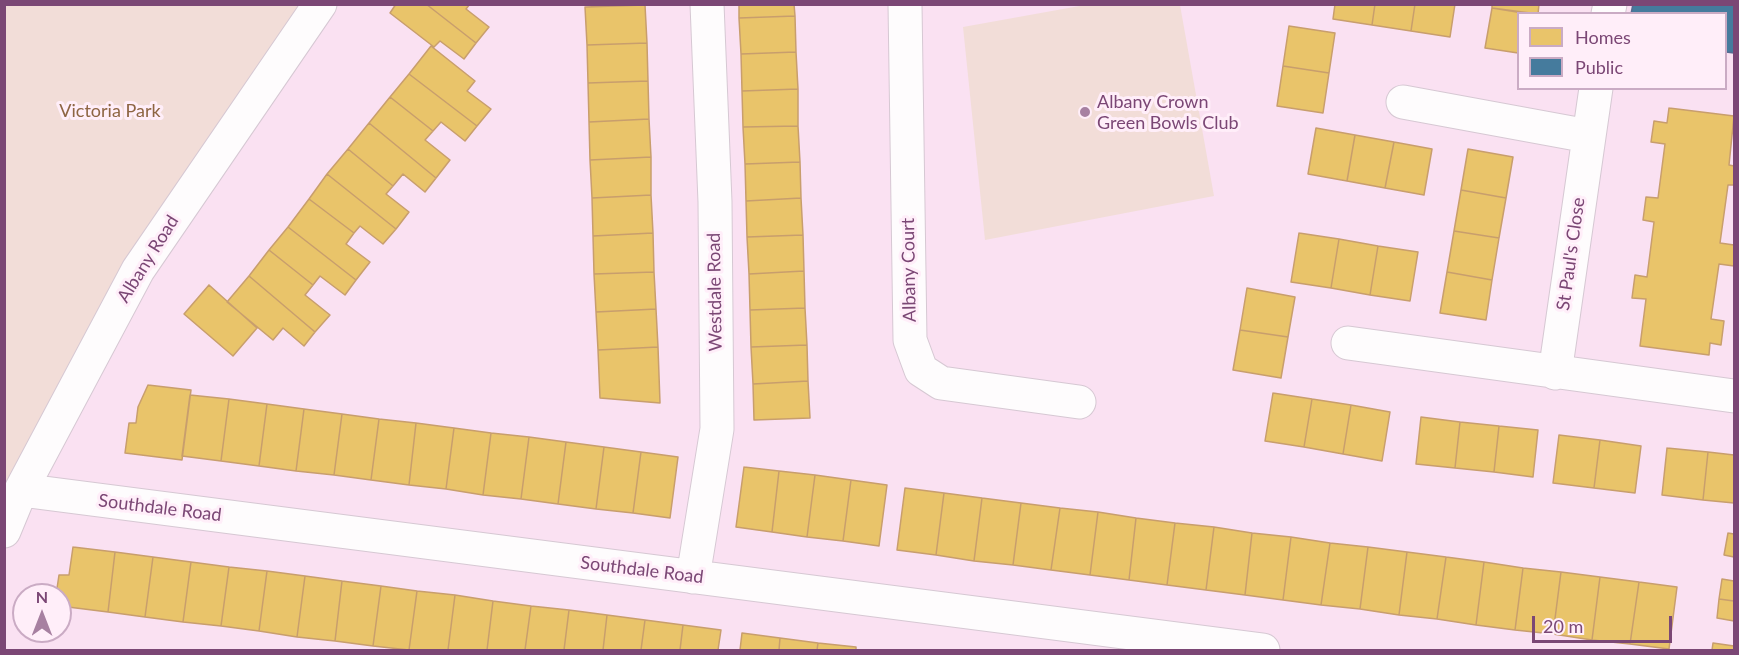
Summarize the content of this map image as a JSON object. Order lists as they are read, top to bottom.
{
  "streets": {
    "street": [
      "St Paul's Close",
      "Albany Road",
      "Albany Court",
      "Westdale Road",
      "Southdale Road"
    ]
  },
  "crossings": [
    ["Albany Road", "Southdale Road"],
    ["Westdale Road", "Southdale Road"]
  ],
  "parks": ["Victoria Park"],
  "places": ["Albany Crown Green Bowls Club"],
  "legend": ["Homes", "Public"],
  "scale_bar": "20 m",
  "north": "top"
}
